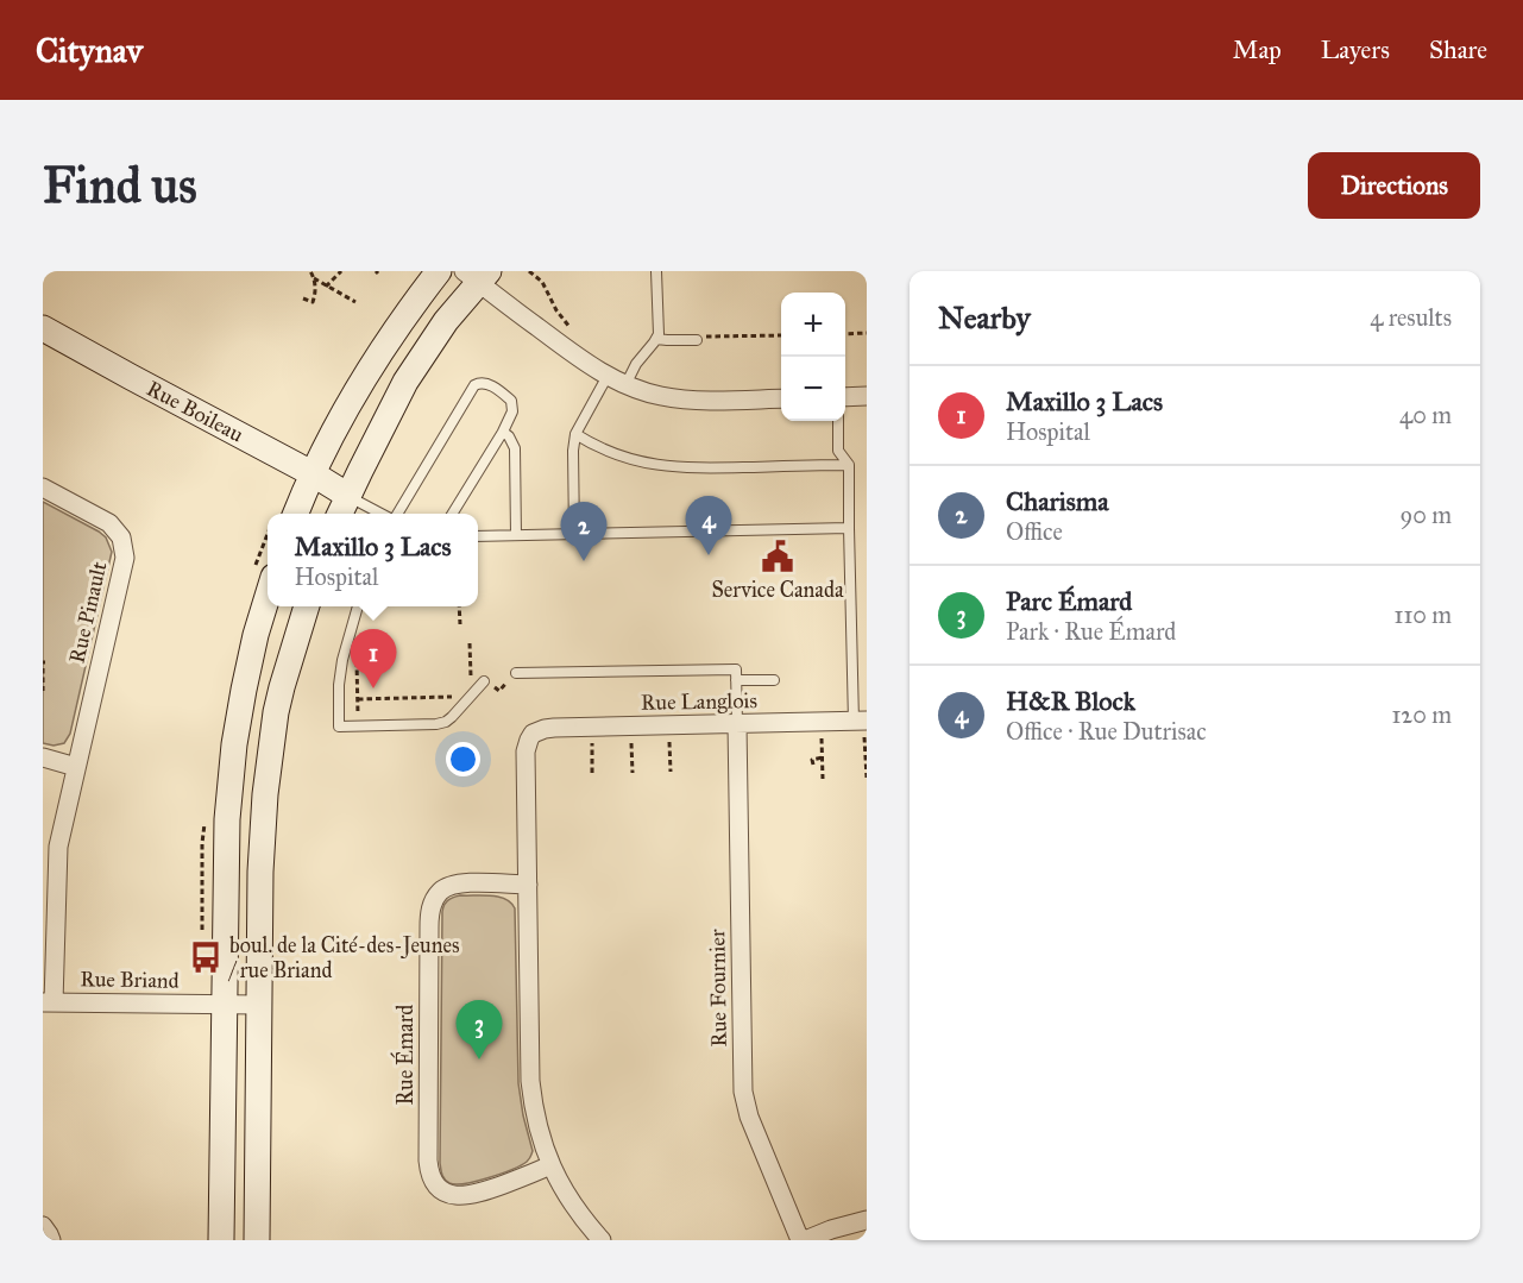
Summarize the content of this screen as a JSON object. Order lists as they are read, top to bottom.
{
  "streets": {
    "main road": ["Rue Boileau"],
    "street": [
      "Rue Pinault",
      "Rue Langlois",
      "Rue Briand",
      "Rue Fournier",
      "Rue Émard"
    ]
  },
  "crossings": [
    ["Rue Pinault", "Rue Briand"],
    ["Rue Langlois", "Rue Fournier"],
    ["Rue Langlois", "Rue Émard"]
  ],
  "places": {
    "public building": ["Service Canada"],
    "bus stop": ["boul. de la Cité-des-Jeunes / rue Briand"]
  },
  "page": {
    "header": "Citynav",
    "nav": ["Map", "Layers", "Share"],
    "buttons": "Directions",
    "title": "Find us",
    "heading": ["Nearby", "4 results"],
    "map_buttons": ["+", "−"],
    "list": [
      {
        "mark": "1",
        "name": "Maxillo 3 Lacs",
        "note": "Hospital",
        "value": "40 m"
      },
      {
        "mark": "2",
        "name": "Charisma",
        "note": "Office",
        "value": "90 m"
      },
      {
        "mark": "3",
        "name": "Parc Émard",
        "note": "Park · Rue Émard",
        "value": "110 m"
      },
      {
        "mark": "4",
        "name": "H&R Block",
        "note": "Office · Rue Dutrisac",
        "value": "120 m"
      }
    ],
    "pins": [
      "4",
      "2",
      "1",
      "3"
    ],
    "popup": ["Maxillo 3 Lacs", "Hospital"]
  }
}
